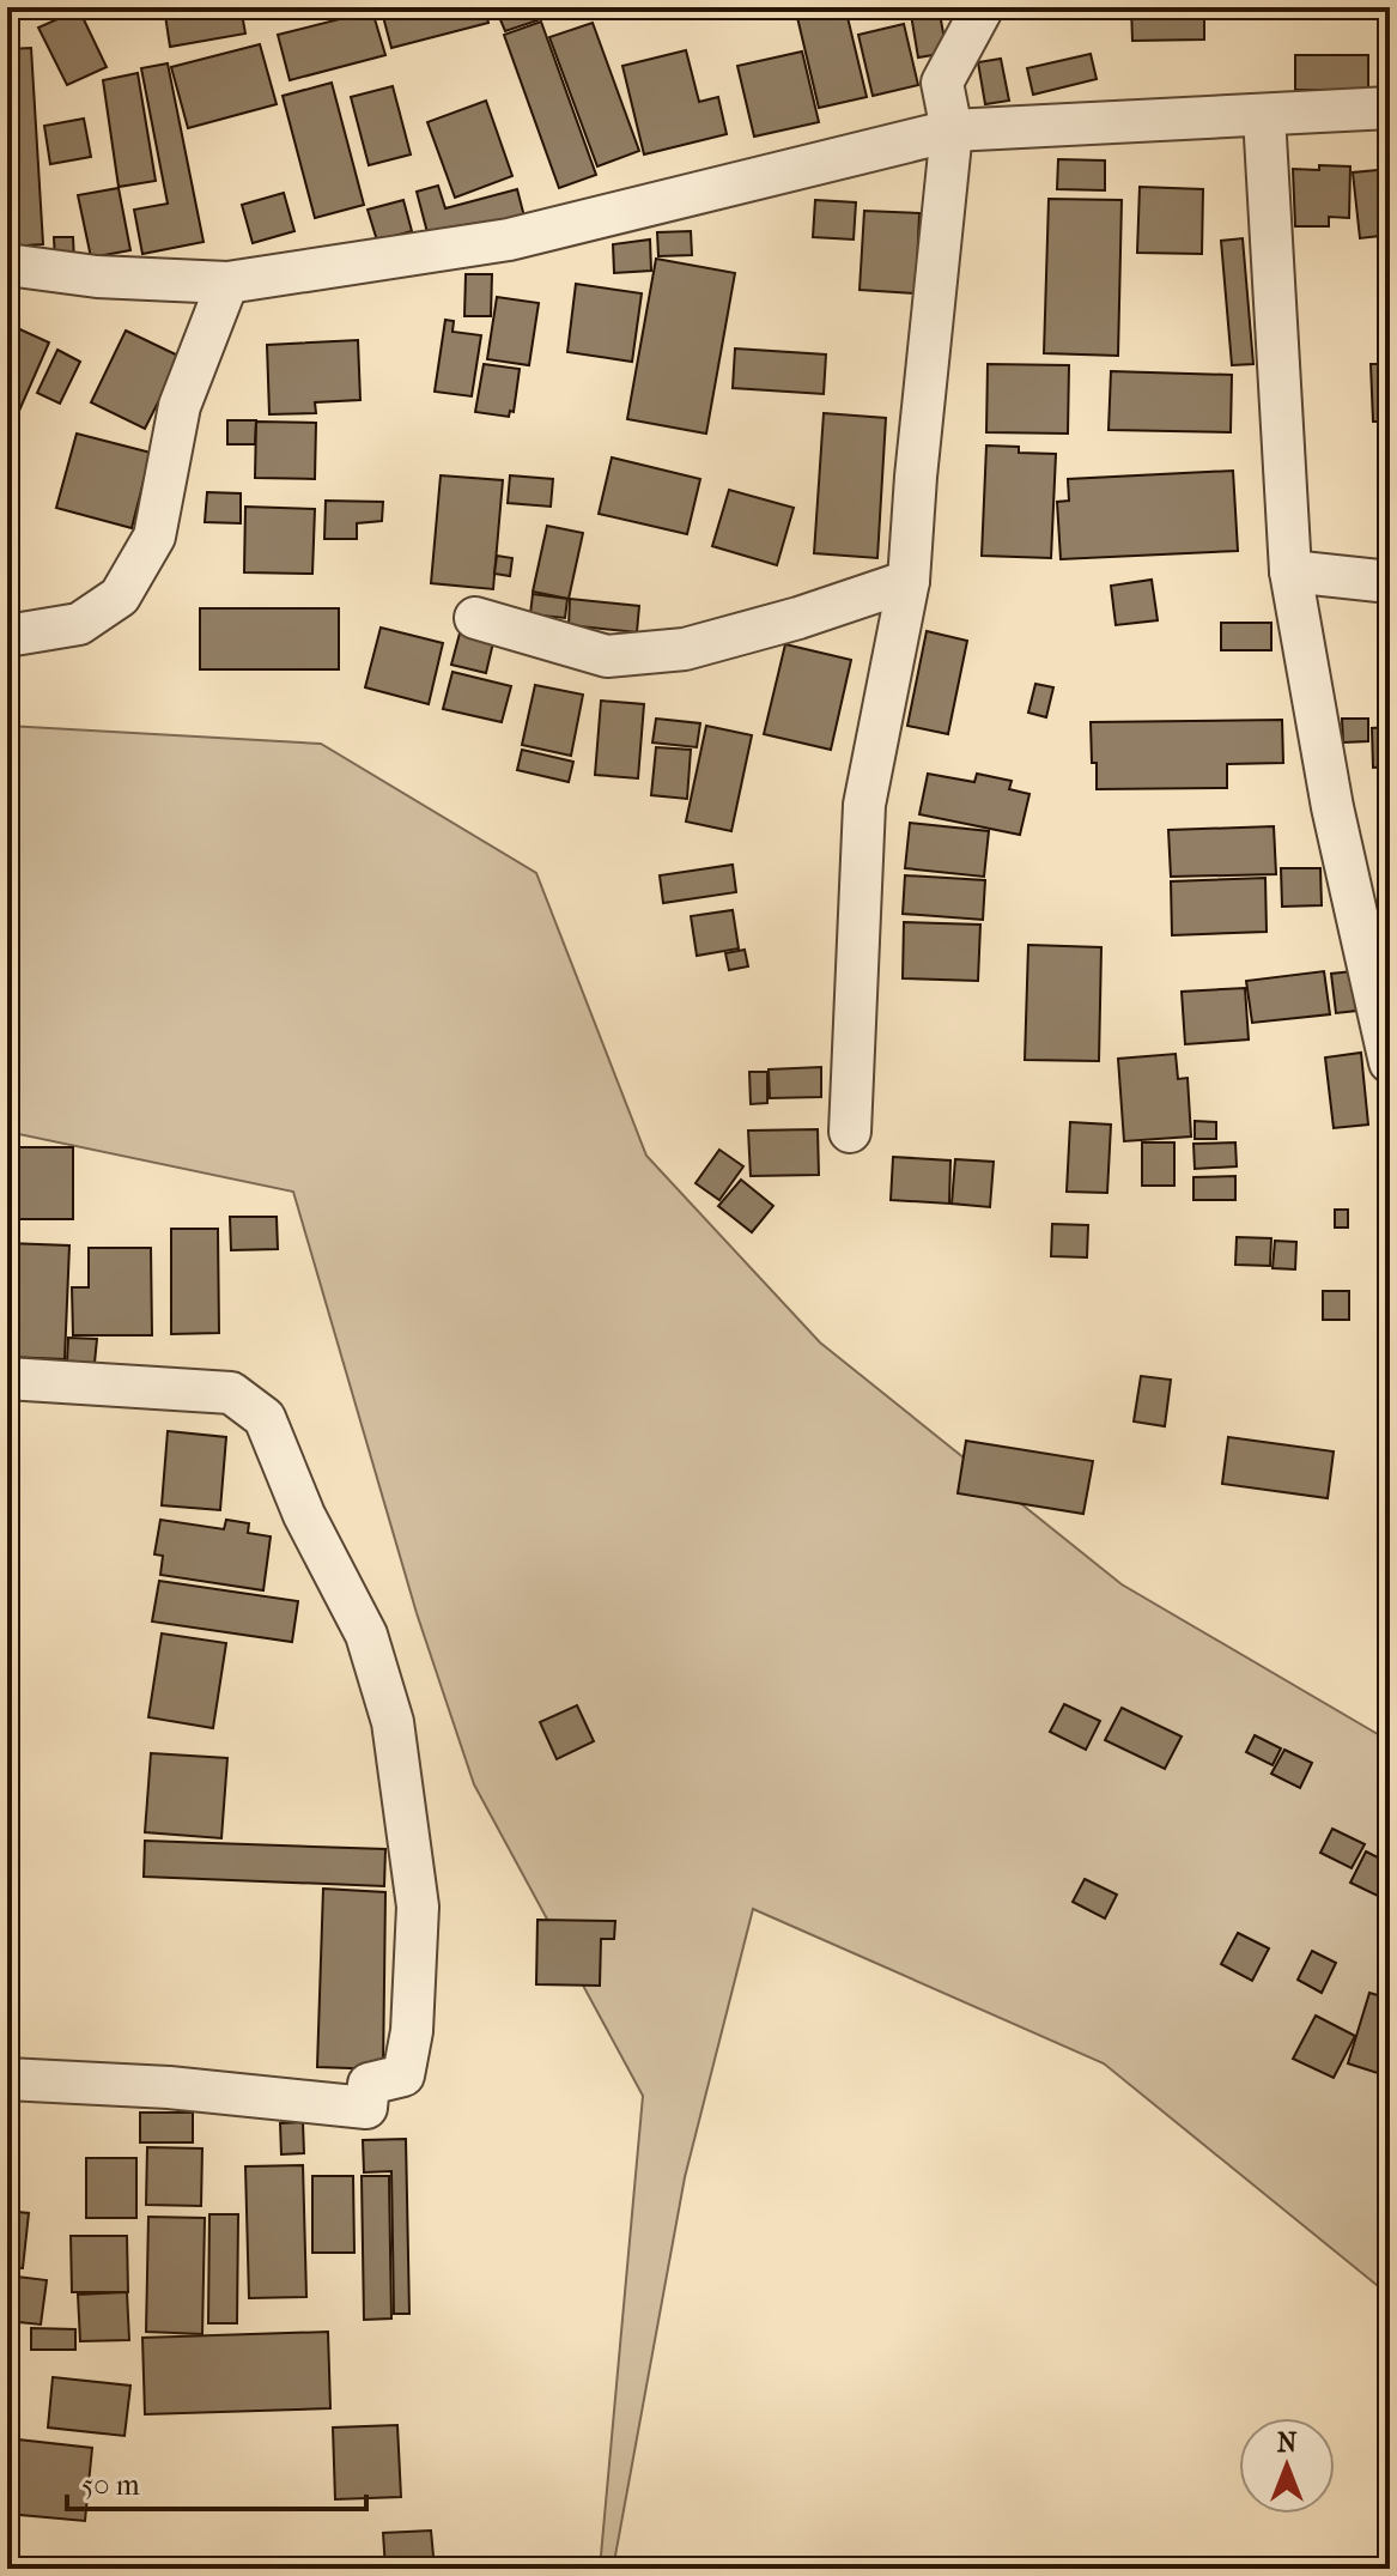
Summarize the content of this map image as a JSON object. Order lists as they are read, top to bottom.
{
  "scale_bar": "50 m",
  "north": "top"
}
